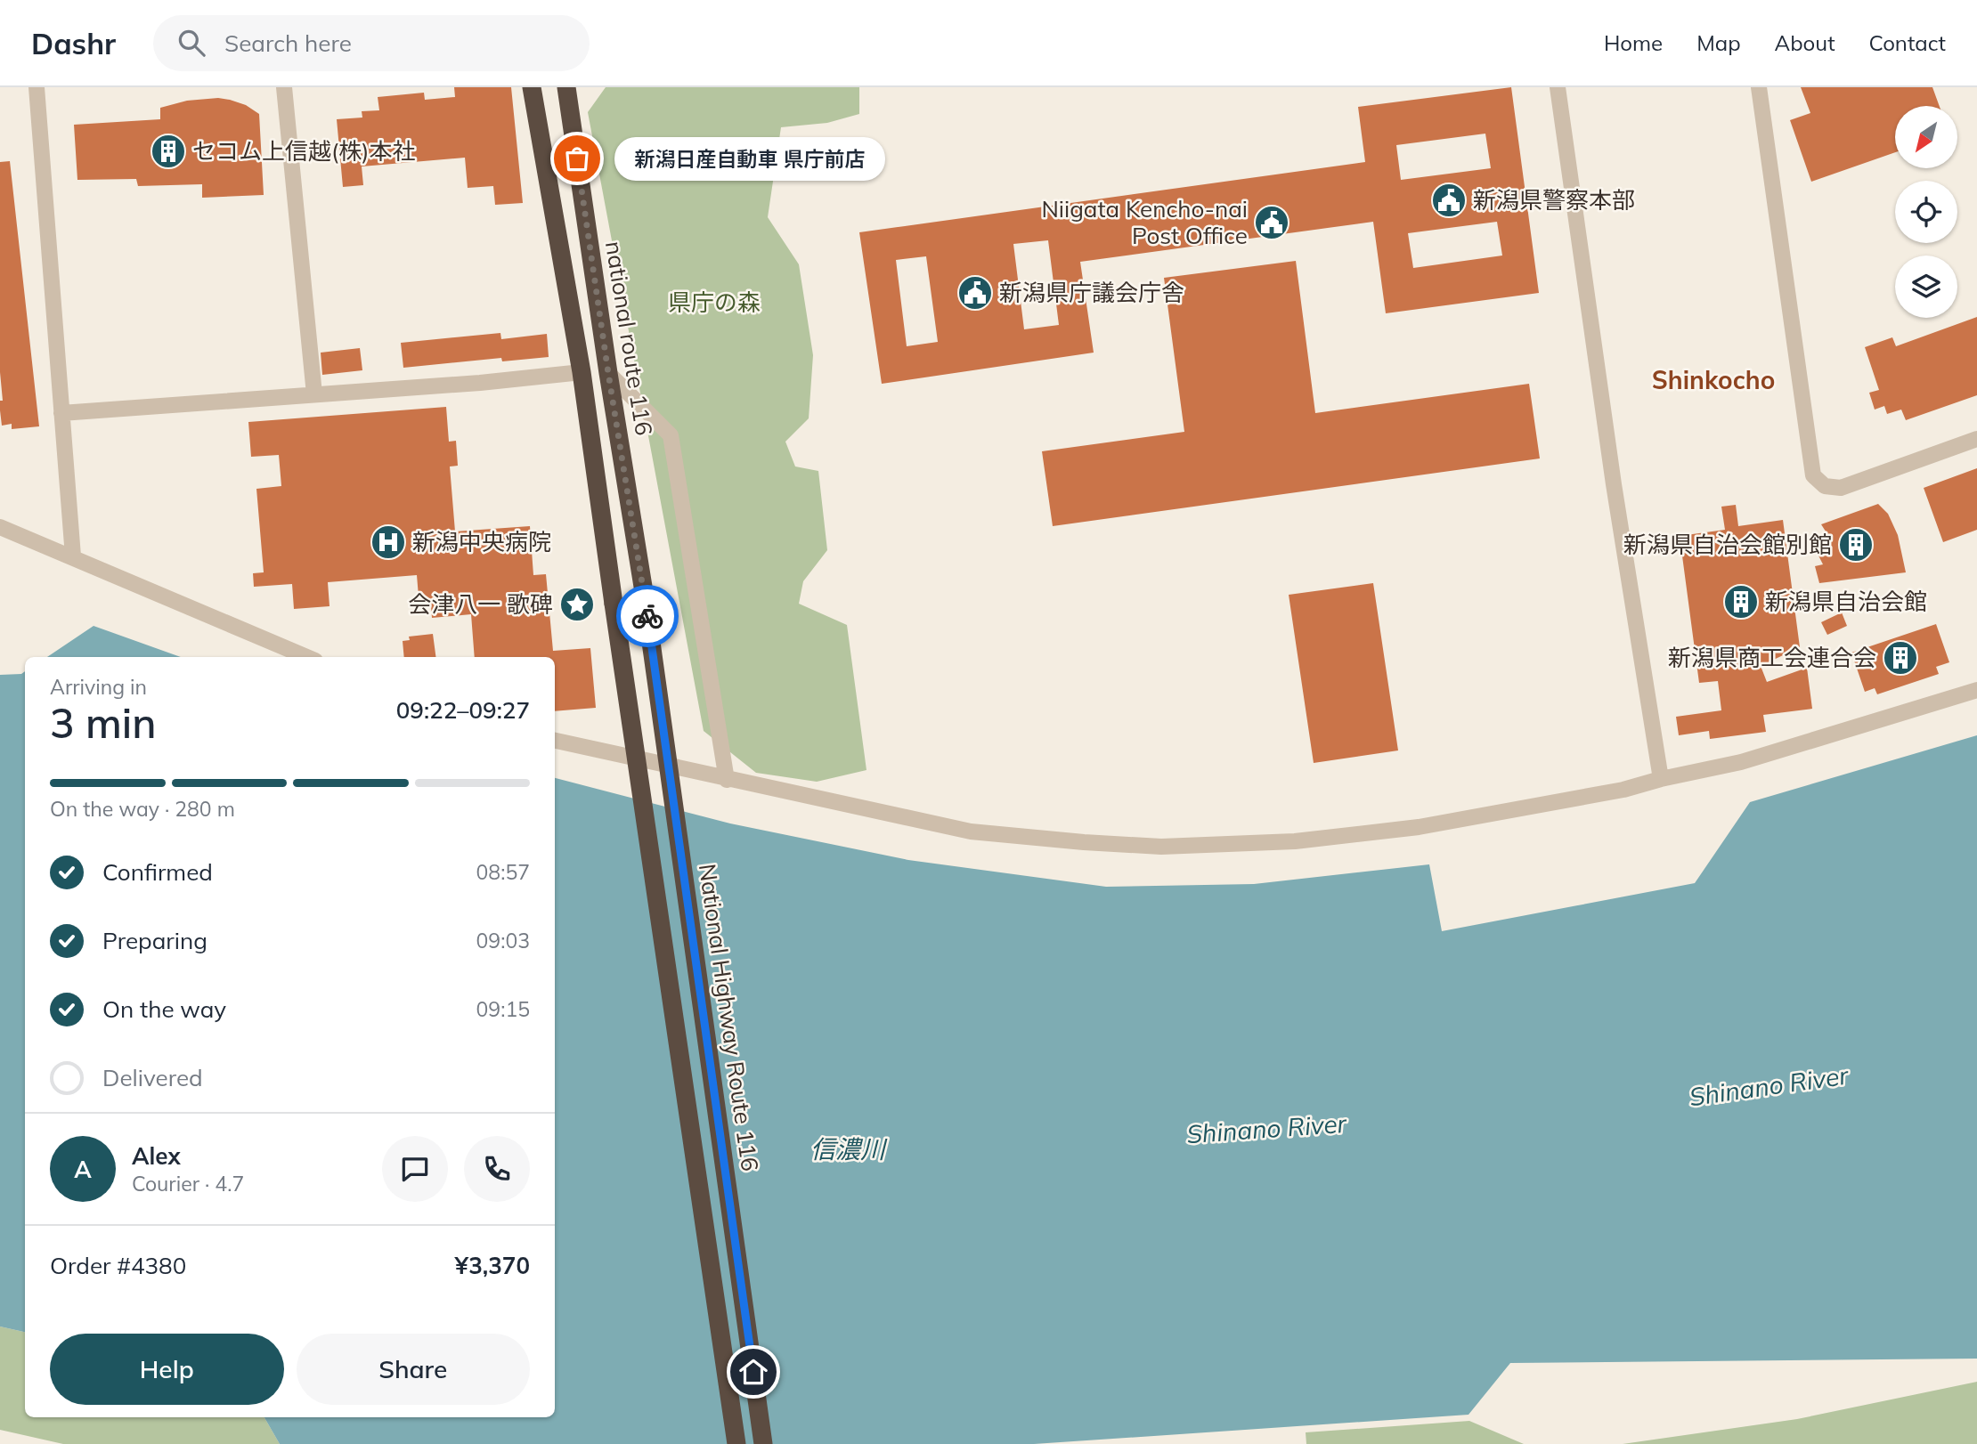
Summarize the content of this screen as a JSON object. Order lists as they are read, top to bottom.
{
  "streets": {
    "highway": ["national route 116", "National Highway Route 116"]
  },
  "crossings": [
    ["national route 116", "National Highway Route 116"]
  ],
  "districts": ["Shinkocho"],
  "water": ["Shinano River", "信濃川"],
  "parks": ["県庁の森"],
  "places": {
    "building": [
      "セコム上信越(株)本社",
      "新潟県自治会館別館",
      "新潟県自治会館",
      "新潟県商工会連合会"
    ],
    "other": ["新潟日産自動車 県庁前店"],
    "public building": ["新潟県警察本部", "Niigata Kencho-nai Post Office", "新潟県庁議会庁舎"],
    "hospital": ["新潟中央病院"],
    "place": ["会津八一 歌碑"]
  },
  "north": "bottom left",
  "page": {
    "header": "Dashr",
    "search": "Search here",
    "nav": [
      "Home",
      "Map",
      "About",
      "Contact"
    ],
    "bubble": "新潟日産自動車 県庁前店",
    "heading": ["3 min", "Arriving in", "09:22–09:27"],
    "panel": [
      "Alex",
      "Courier · 4.7",
      "Order #4380",
      "¥3,370"
    ],
    "bar": "On the way · 280 m",
    "list": [
      ["Confirmed", "08:57"],
      ["Preparing", "09:03"],
      ["On the way", "09:15"],
      "Delivered"
    ],
    "round": "A",
    "buttons": ["Help", "Share"]
  }
}
